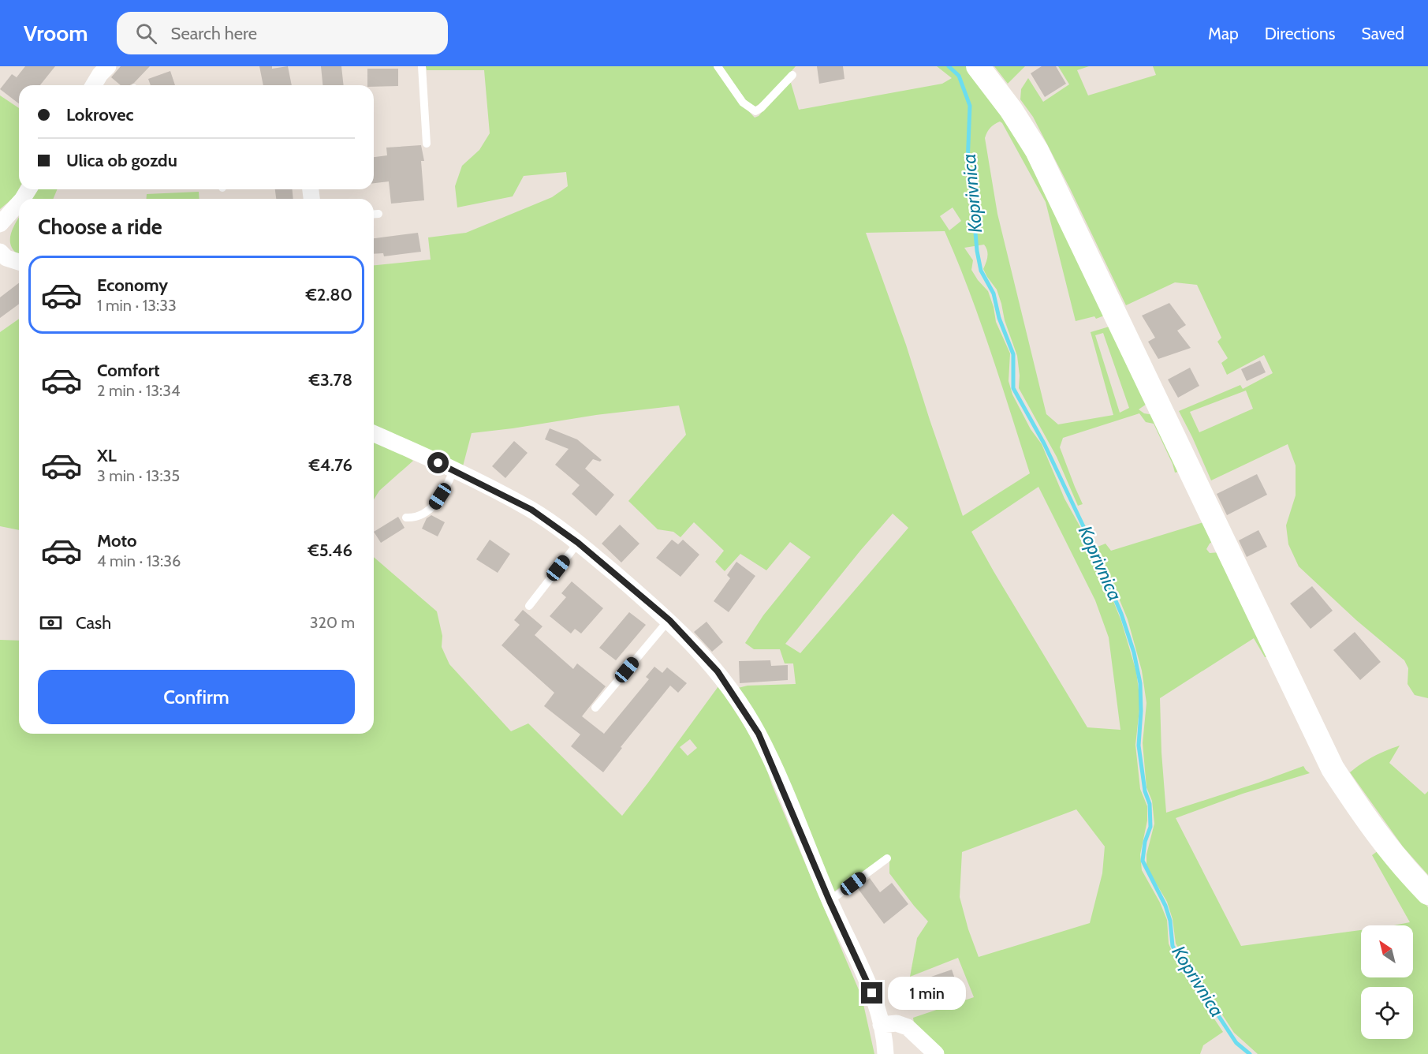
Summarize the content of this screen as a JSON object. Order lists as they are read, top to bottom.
{
  "water": ["Koprivnica"],
  "north": "top left",
  "page": {
    "header": "Vroom",
    "search": "Search here",
    "nav": ["Map", "Directions", "Saved"],
    "banner": ["Lokrovec", "Ulica ob gozdu"],
    "heading": "Choose a ride",
    "list": [
      {
        "name": "Economy",
        "note": "1 min · 13:33",
        "value": "€2.80"
      },
      {
        "name": "Comfort",
        "note": "2 min · 13:34",
        "value": "€3.78"
      },
      {
        "name": "XL",
        "note": "3 min · 13:35",
        "value": "€4.76"
      },
      {
        "name": "Moto",
        "note": "4 min · 13:36",
        "value": "€5.46"
      }
    ],
    "pay": ["Cash", "320 m"],
    "buttons": "Confirm",
    "bubble": "1 min"
  }
}
